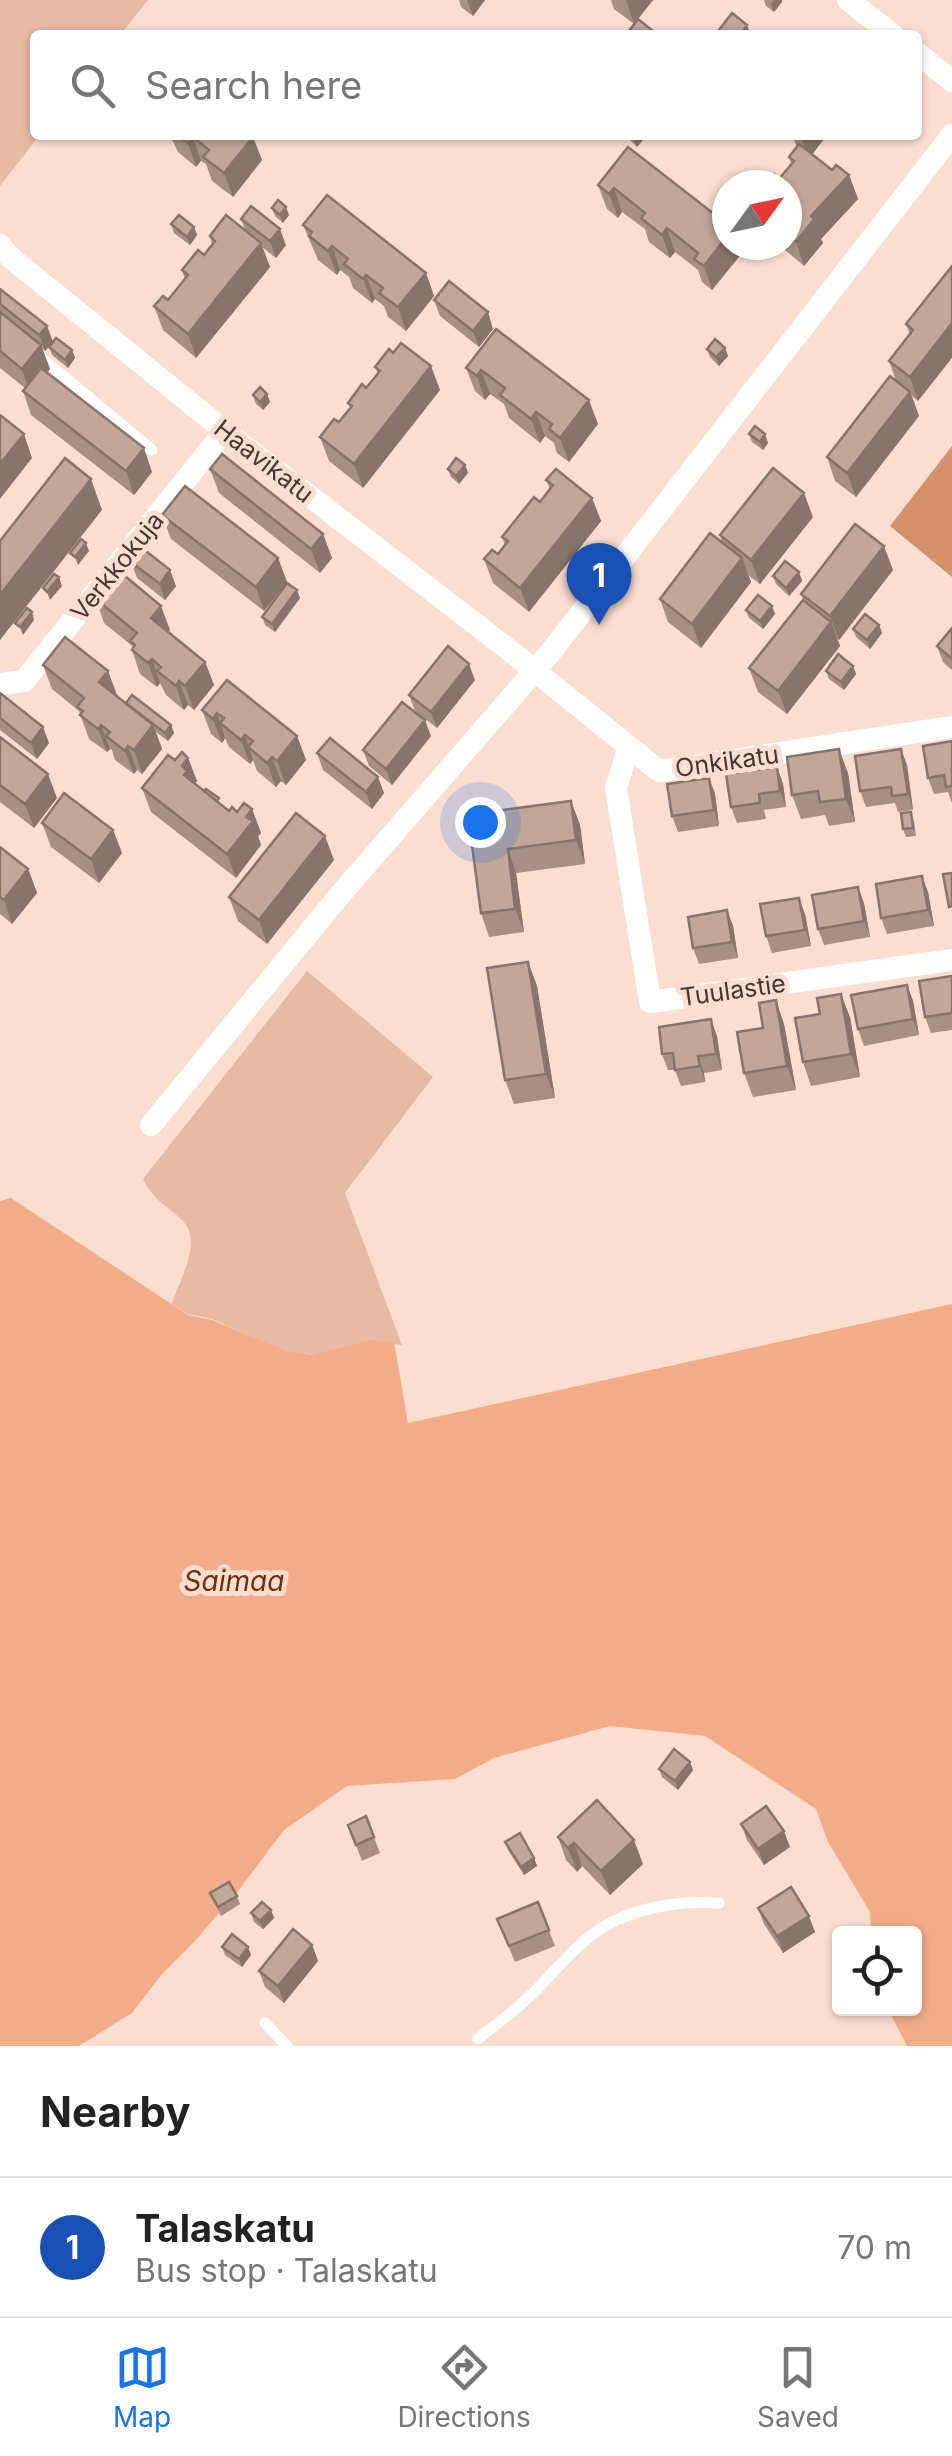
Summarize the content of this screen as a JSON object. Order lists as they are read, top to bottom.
{
  "streets": {
    "street": [
      "Haavikatu",
      "Verkkokuja",
      "Onkikatu",
      "Tuulastie"
    ]
  },
  "crossings": [
    ["Haavikatu", "Verkkokuja"],
    ["Haavikatu", "Onkikatu"],
    ["Onkikatu", "Tuulastie"]
  ],
  "water": ["Saimaa"],
  "north": "top right",
  "page": {
    "search": "Search here",
    "pins": "1",
    "heading": "Nearby",
    "list": [
      {
        "mark": "1",
        "name": "Talaskatu",
        "note": "Bus stop · Talaskatu",
        "value": "70 m"
      }
    ],
    "nav": ["Map", "Directions", "Saved"]
  }
}
